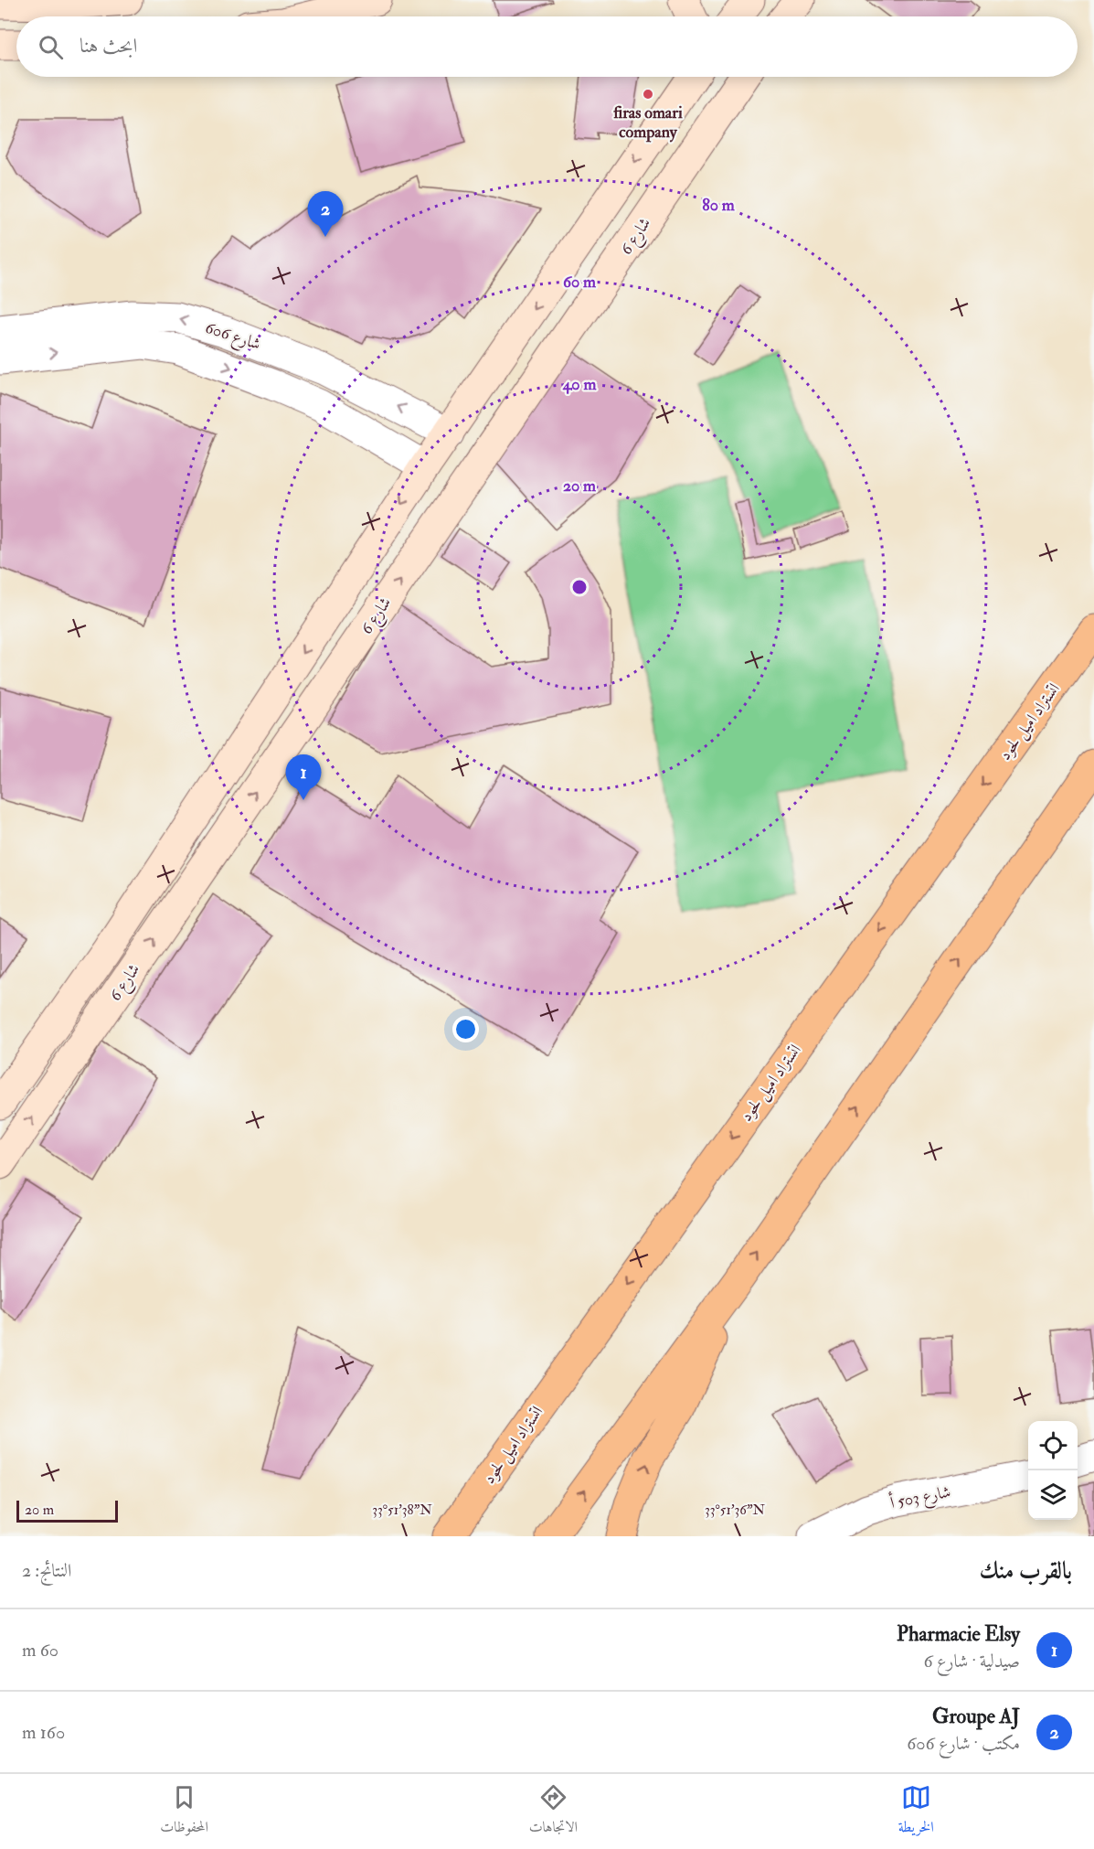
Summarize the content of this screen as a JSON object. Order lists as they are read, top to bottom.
{
  "streets": {
    "highway": ["اتستراد اميل لحود"],
    "main road": ["شارع 6"],
    "street": ["شارع 606", "شارع 503 أ"]
  },
  "crossings": [
    ["شارع 6", "شارع 606"]
  ],
  "places": ["firas omari company"],
  "scale_bar": "20 m",
  "page": {
    "search": "ابحث هنا",
    "pins": ["2", "1"],
    "scale": "20 m",
    "heading": ["بالقرب منك", "النتائج: 2"],
    "list": [
      {
        "mark": "1",
        "name": "Pharmacie Elsy",
        "note": "صيدلية · شارع 6",
        "value": "60 m"
      },
      {
        "mark": "2",
        "name": "Groupe AJ",
        "note": "مكتب · شارع 606",
        "value": "160 m"
      }
    ],
    "nav": ["الخريطة", "الاتجاهات", "المحفوظات"]
  },
  "coordinates": ["33°51'38\"N", "33°51'36\"N"],
  "rings": [
    "80 m",
    "60 m",
    "40 m",
    "20 m"
  ]
}
